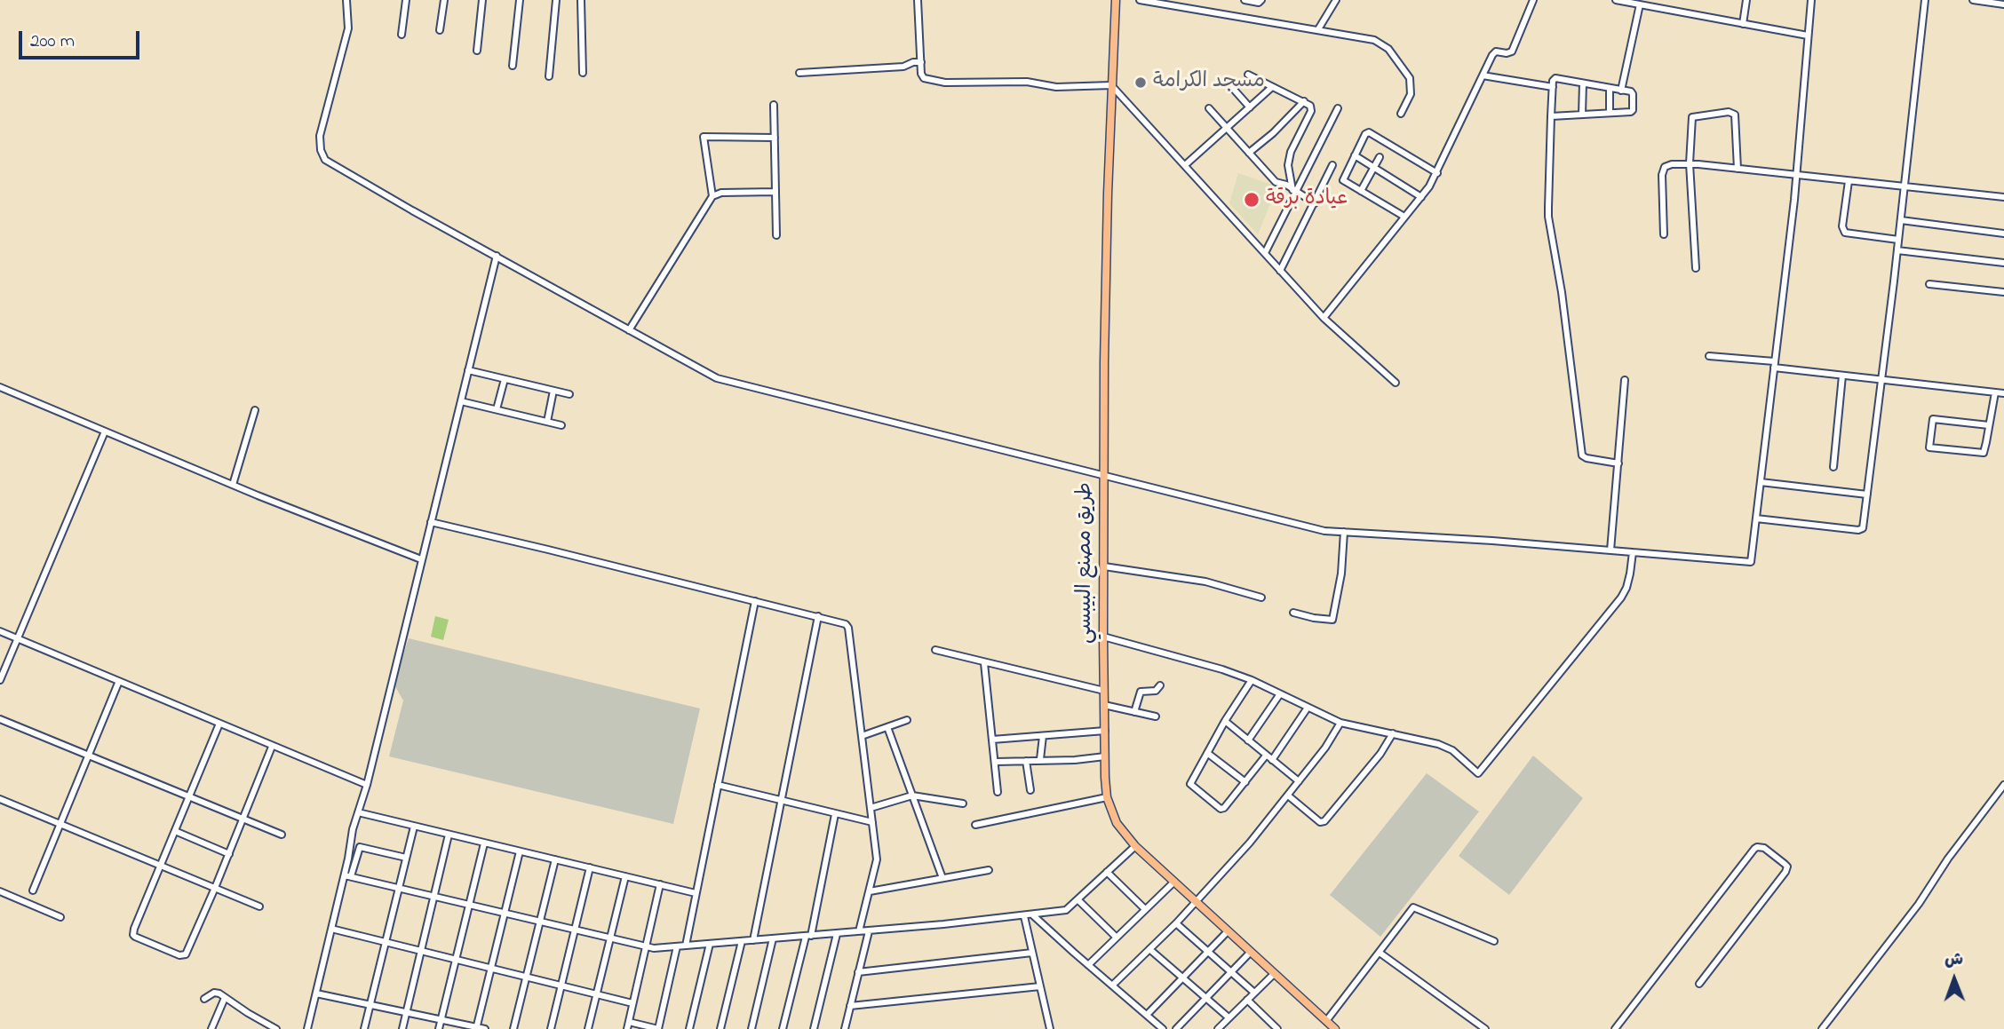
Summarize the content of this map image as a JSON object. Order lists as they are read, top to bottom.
{
  "streets": {
    "main road": ["طريق مصنع البيبسي"]
  },
  "places": ["مسجد الكرامة", "عيادة برقة"],
  "scale_bar": "200 m",
  "north": "top"
}
